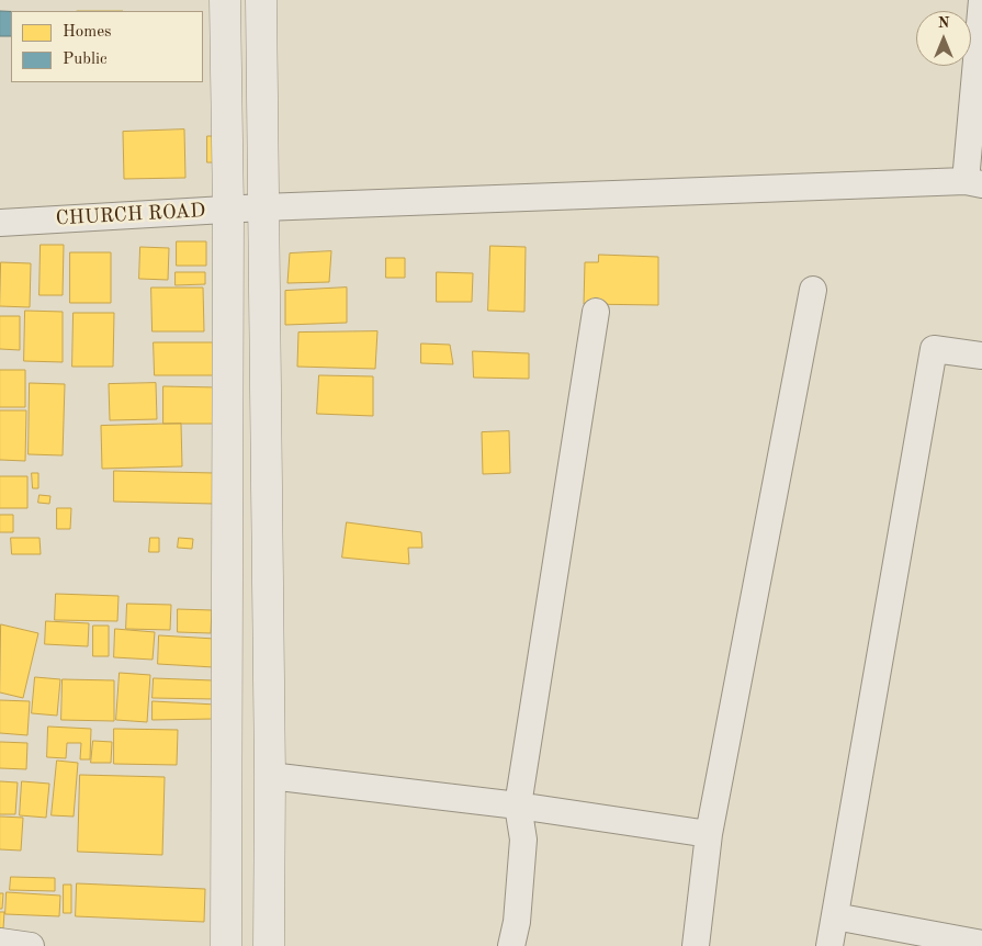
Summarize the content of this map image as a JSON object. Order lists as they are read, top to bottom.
{
  "streets": {
    "street": ["CHURCH ROAD"]
  },
  "legend": ["Homes", "Public"],
  "north": "top"
}
